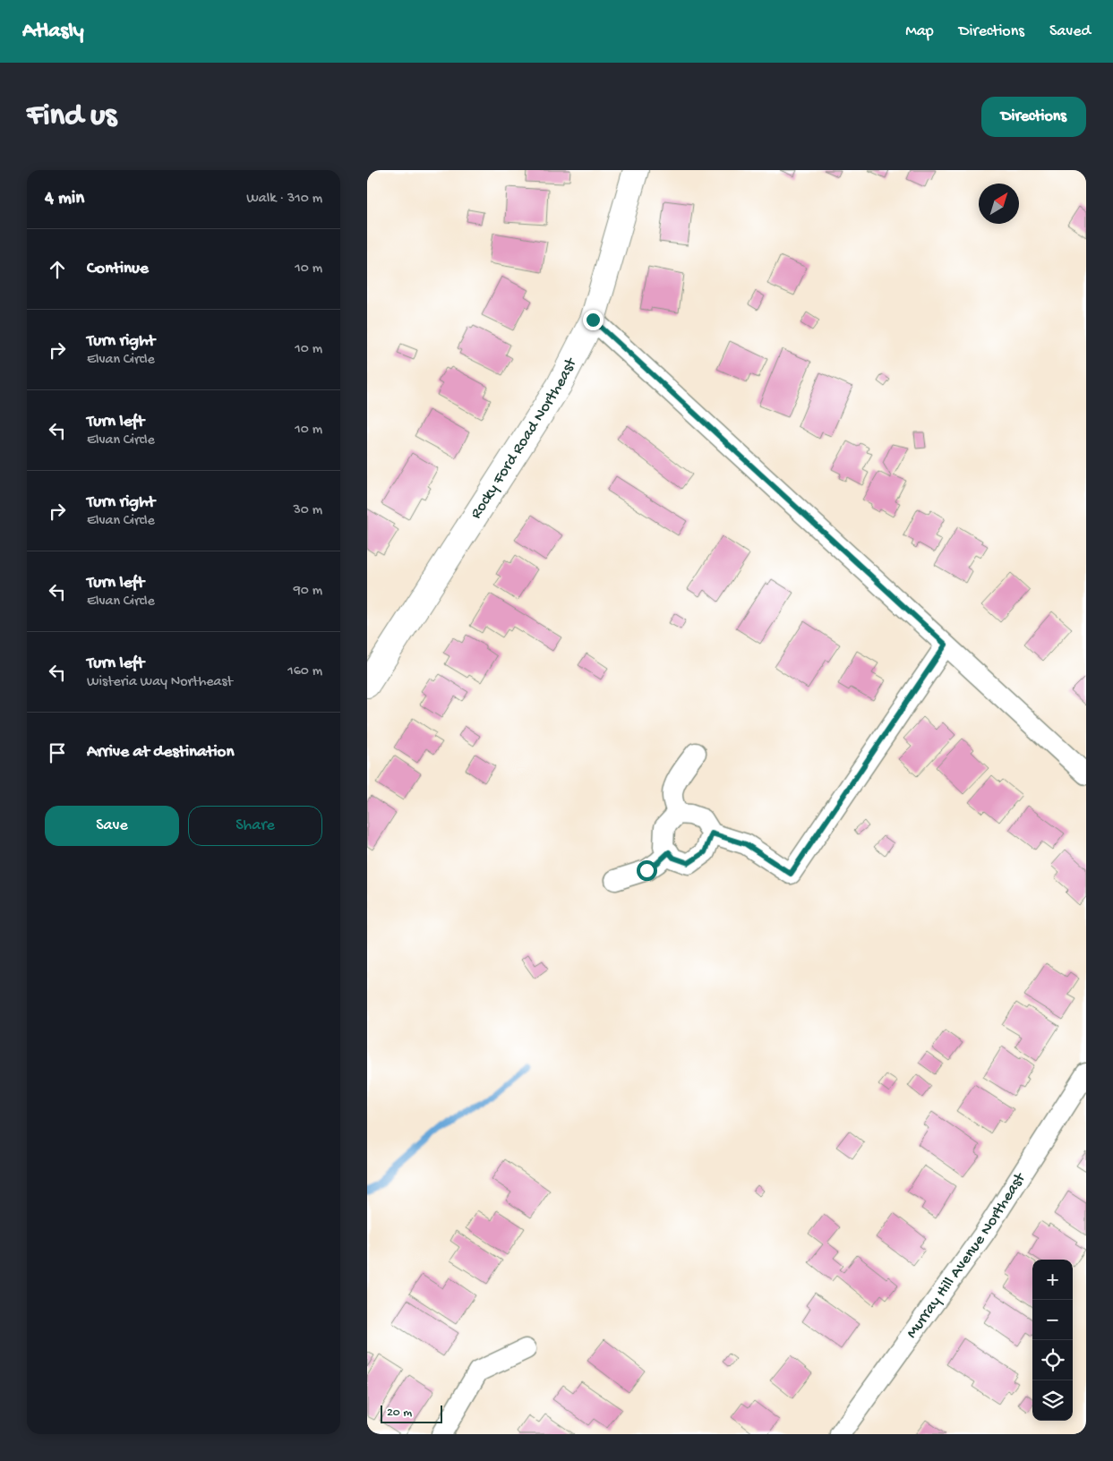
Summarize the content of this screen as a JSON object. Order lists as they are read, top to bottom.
{
  "streets": {
    "street": ["Rocky Ford Road Northeast", "Murray Hill Avenue Northeast"]
  },
  "scale_bar": "20 m",
  "north": "top right",
  "page": {
    "header": "Atlasly",
    "nav": ["Map", "Directions", "Saved"],
    "buttons": [
      "Directions",
      ["Save", "Share"]
    ],
    "title": "Find us",
    "heading": ["4 min", "Walk · 310 m"],
    "list": [
      ["Continue", "10 m"],
      ["Turn right", "Elvan Circle", "10 m"],
      ["Turn left", "Elvan Circle", "10 m"],
      ["Turn right", "Elvan Circle", "30 m"],
      ["Turn left", "Elvan Circle", "90 m"],
      ["Turn left", "Wisteria Way Northeast", "160 m"],
      "Arrive at destination"
    ],
    "map_buttons": ["+", "−"],
    "scale": "20 m"
  }
}
